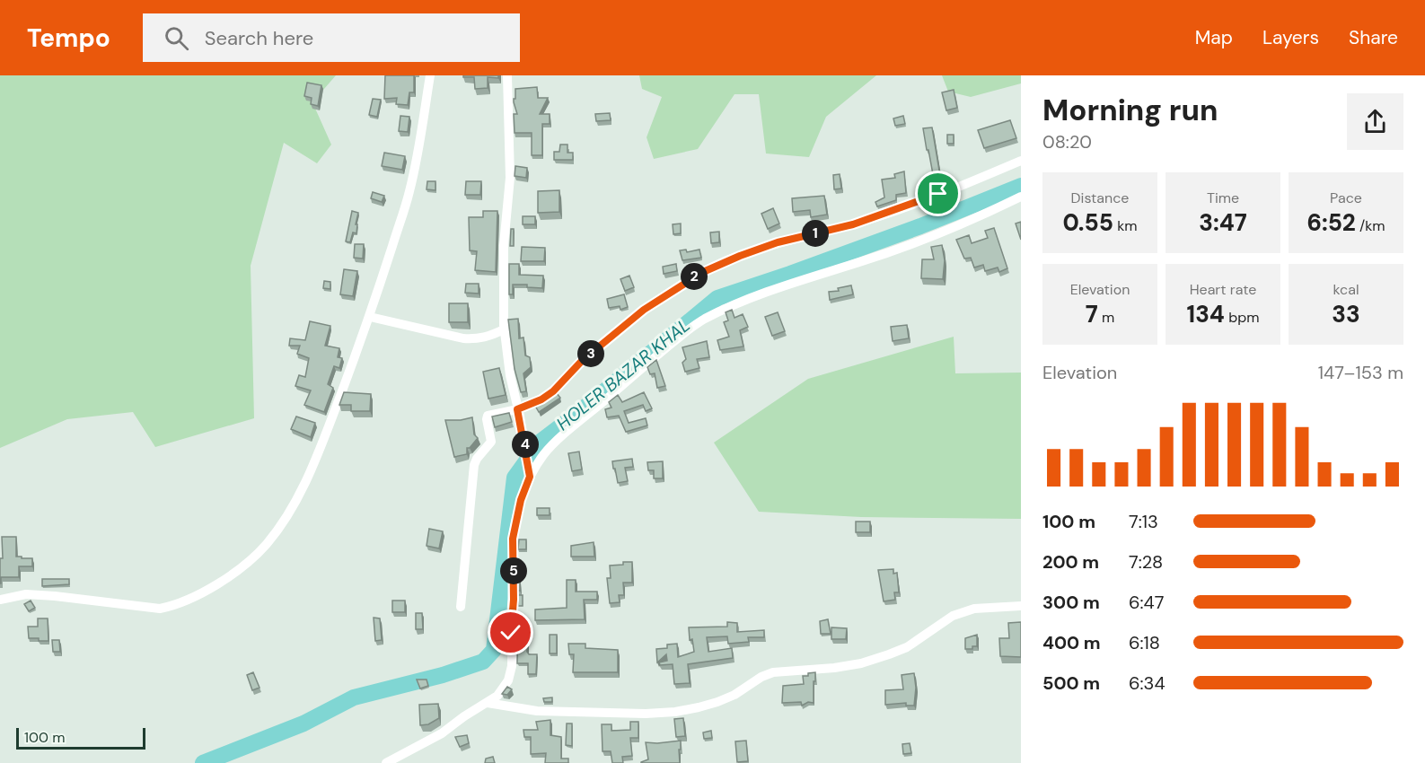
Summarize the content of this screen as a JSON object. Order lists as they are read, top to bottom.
{
  "water": ["HOLER BAZAR KHAL"],
  "scale_bar": "100 m",
  "page": {
    "header": "Tempo",
    "search": "Search here",
    "nav": ["Map", "Layers", "Share"],
    "heading": ["Morning run", "08:20"],
    "stats": [
      ["Distance", "0.55 km"],
      ["Time", "3:47"],
      ["Pace", "6:52 /km"],
      ["Elevation", "7 m"],
      ["Heart rate", "134 bpm"],
      ["kcal", "33"]
    ],
    "pins": [
      "1",
      "2",
      "3",
      "4",
      "5"
    ],
    "chart": ["Elevation", "147–153 m"],
    "list": [
      {
        "name": "100 m",
        "note": "7:13"
      },
      {
        "name": "200 m",
        "note": "7:28"
      },
      {
        "name": "300 m",
        "note": "6:47"
      },
      {
        "name": "400 m",
        "note": "6:18"
      },
      {
        "name": "500 m",
        "note": "6:34"
      }
    ],
    "scale": "100 m"
  }
}
